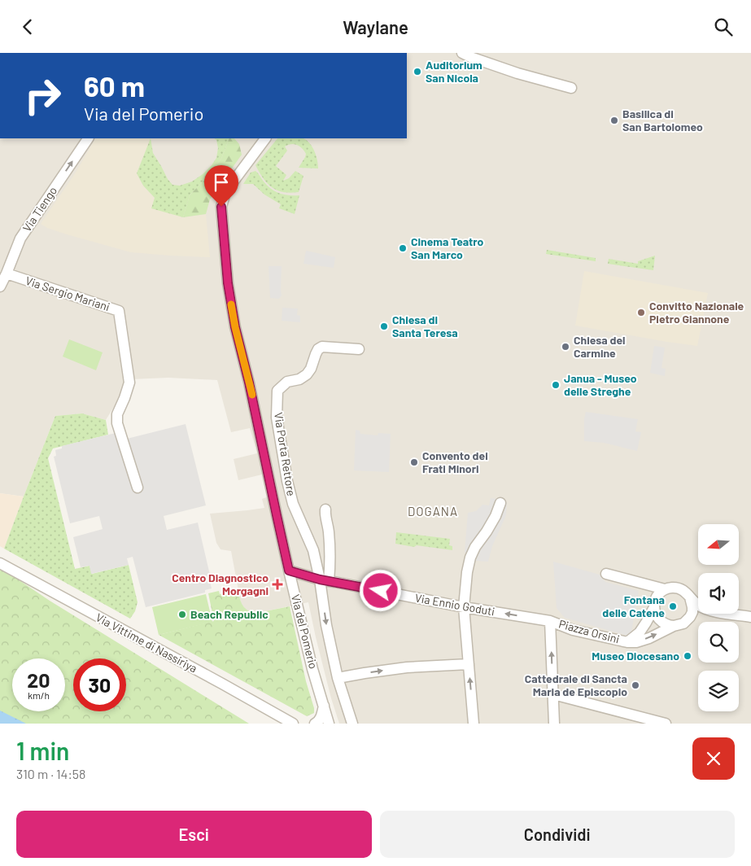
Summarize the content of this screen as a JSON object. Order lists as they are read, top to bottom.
{
  "streets": {
    "street": [
      "Via Tiengo",
      "Via Sergio Mariani",
      "Via Porta Rettore",
      "Via Ennio Goduti",
      "Via del Pomerio",
      "Piazza Orsini",
      "Via Vittime di Nassiriya"
    ]
  },
  "crossings": [
    ["Via Tiengo", "Via Sergio Mariani"],
    ["Via Porta Rettore", "Via Ennio Goduti"],
    ["Via Ennio Goduti", "Via del Pomerio"],
    ["Via Ennio Goduti", "Piazza Orsini"]
  ],
  "one_way": ["Via Tiengo"],
  "districts": ["DOGANA"],
  "places": {
    "other": [
      "Auditorium San Nicola",
      "Basilica di San Bartolomeo",
      "Cinema Teatro San Marco",
      "Convitto Nazionale Pietro Giannone",
      "Chiesa di Santa Teresa",
      "Chiesa del Carmine",
      "Janua - Museo delle Streghe",
      "Convento dei Frati Minori",
      "Fontana delle Catene",
      "Beach Republic",
      "Museo Diocesano",
      "Cattedrale di Sancta Maria de Episcopio"
    ],
    "health": ["Centro Diagnostico Morgagni"]
  },
  "north": "left",
  "page": {
    "header": "Waylane",
    "turn": ["60 m", "Via del Pomerio"],
    "speed": "20 km/h",
    "limit": "30",
    "heading": ["1 min", "310 m · 14:58"],
    "buttons": ["Esci", "Condividi"]
  }
}
